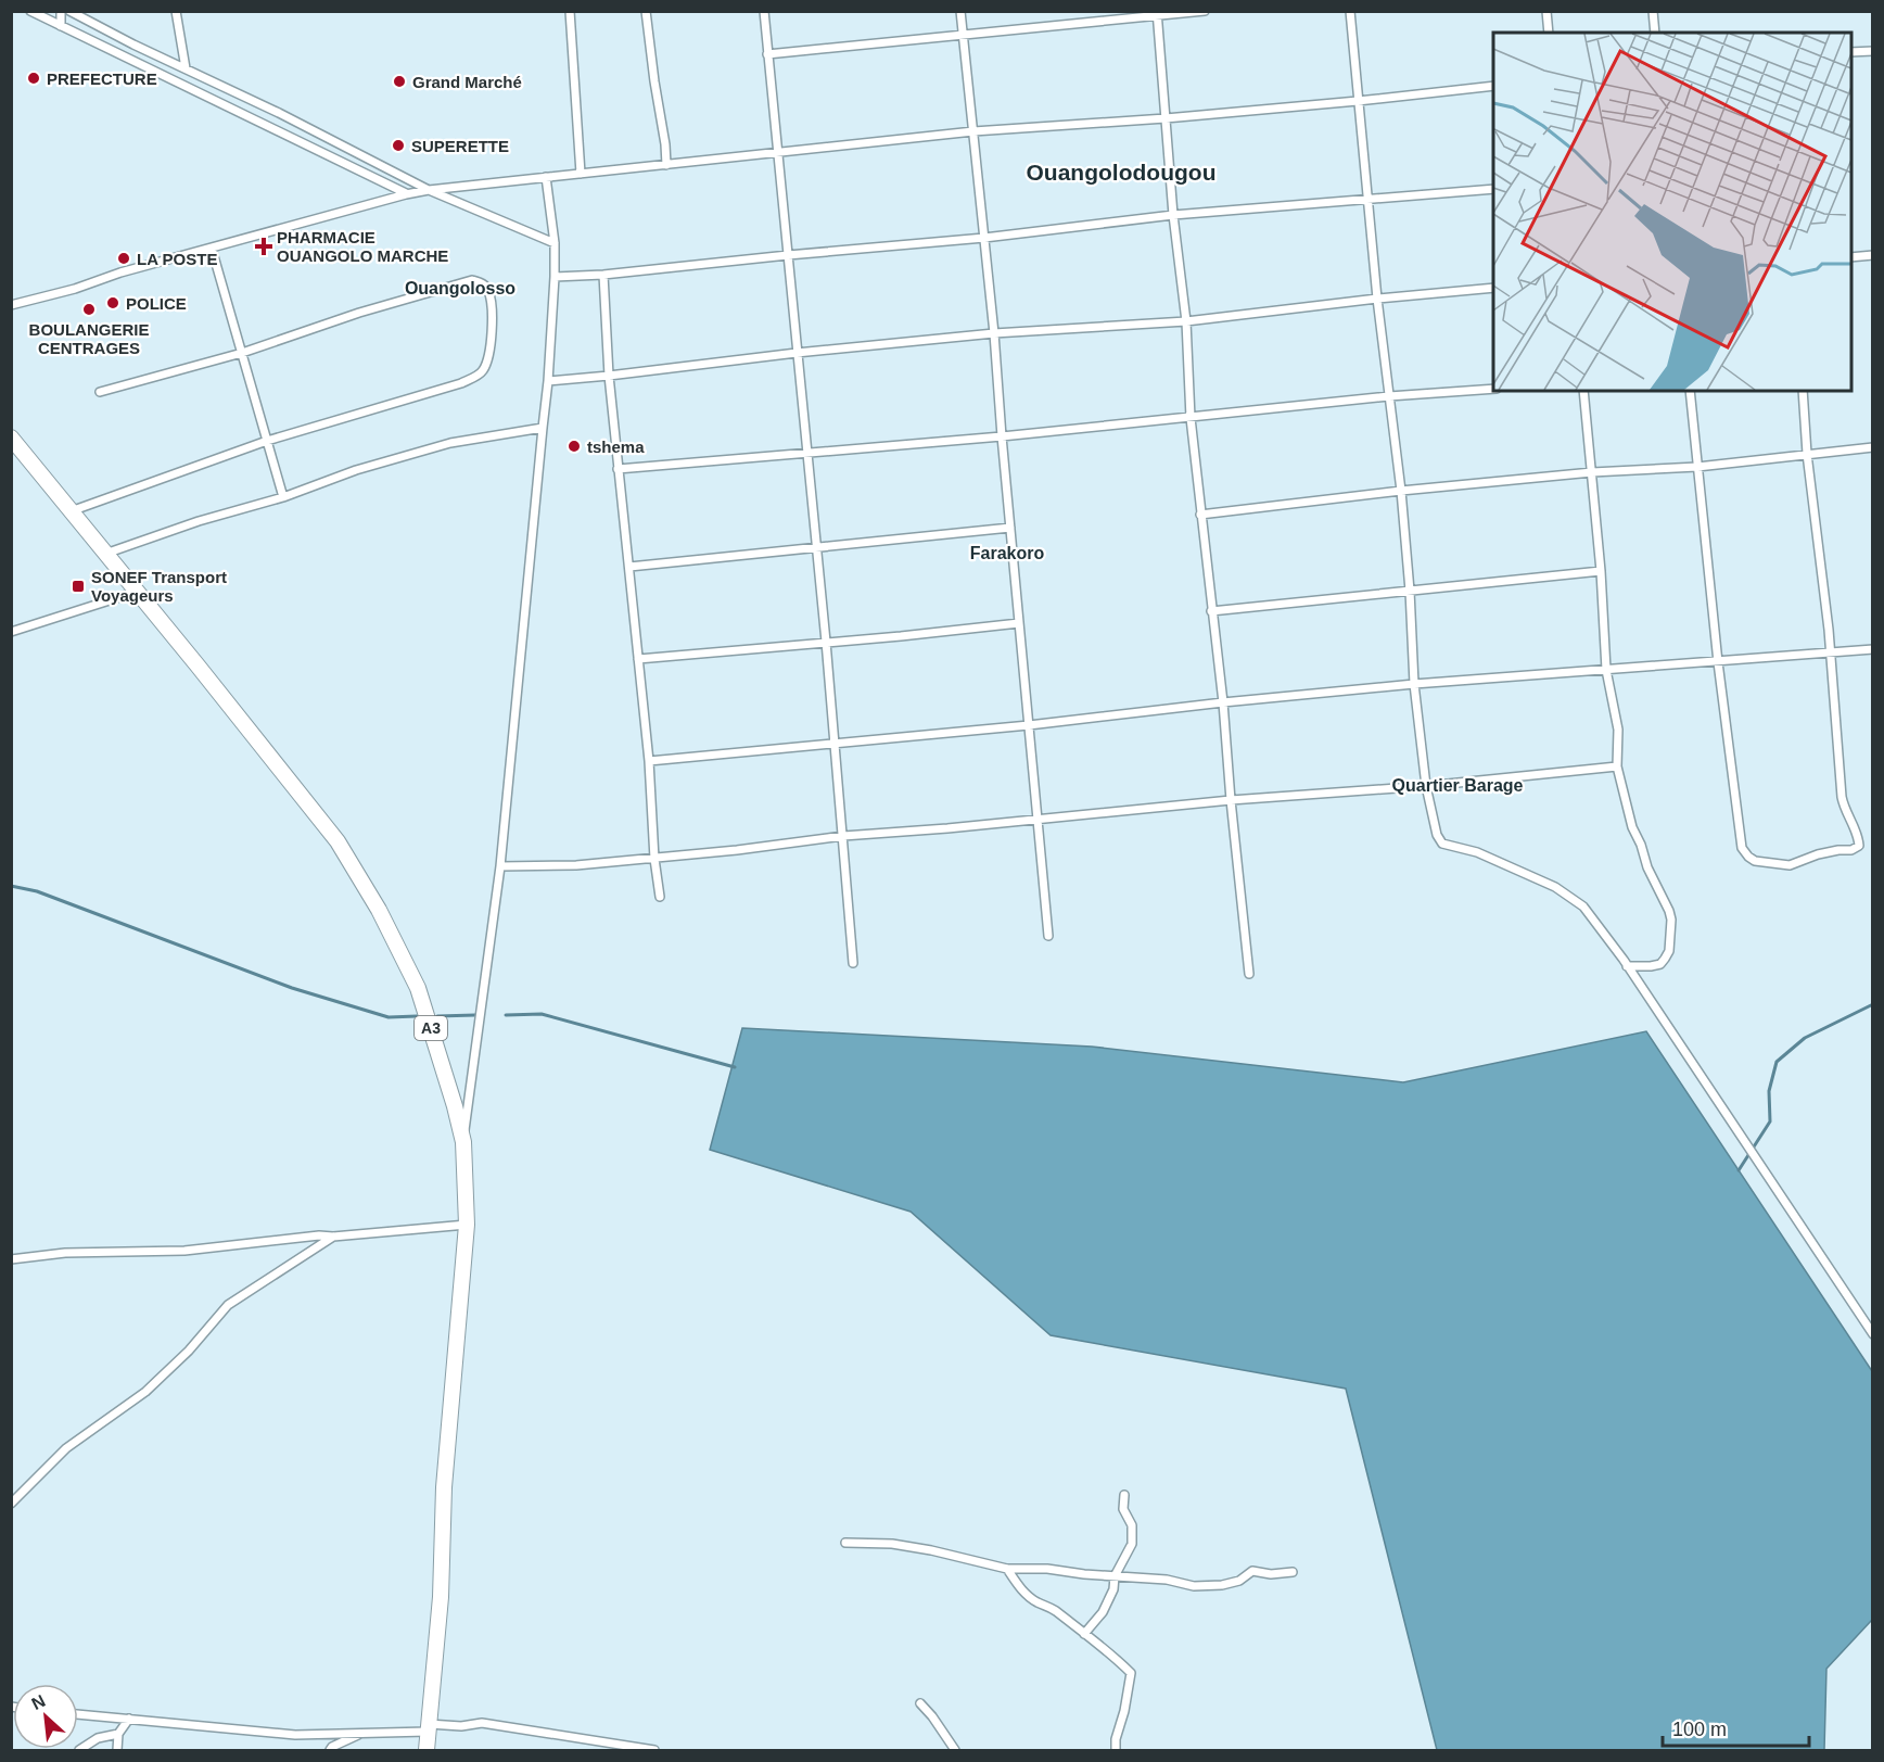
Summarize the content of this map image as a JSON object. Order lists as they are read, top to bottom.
{
  "streets": {
    "highway": ["A3"]
  },
  "districts": [
    "Ouangolodougou",
    "Ouangolosso",
    "Farakoro",
    "Quartier Barage"
  ],
  "places": {
    "other": [
      "PREFECTURE",
      "Grand Marché",
      "SUPERETTE",
      "LA POSTE",
      "POLICE",
      "BOULANGERIE CENTRAGES",
      "tshema"
    ],
    "health": ["PHARMACIE OUANGOLO MARCHE"],
    "transit": ["SONEF Transport Voyageurs"]
  },
  "scale_bar": "100 m",
  "north": "top left"
}
